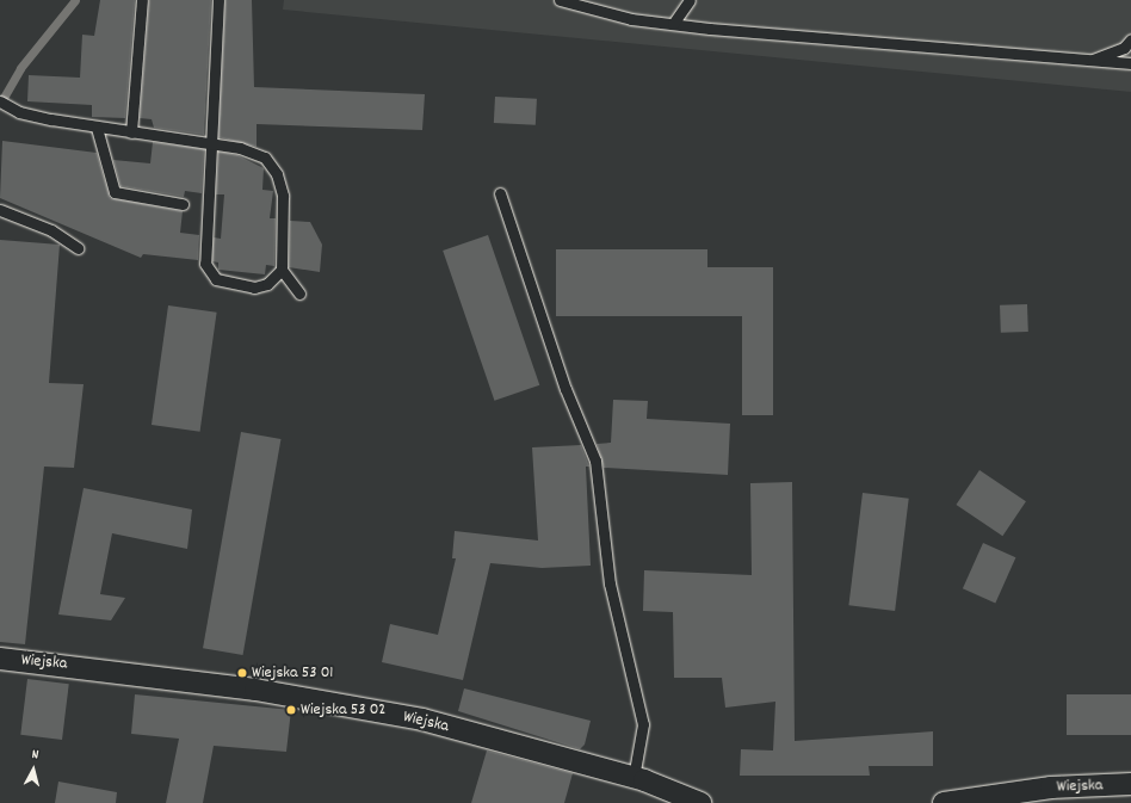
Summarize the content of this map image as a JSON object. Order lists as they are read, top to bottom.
{
  "streets": {
    "street": ["Wiejska"]
  },
  "places": ["Wiejska 53 01", "Wiejska 53 02"],
  "north": "top"
}
